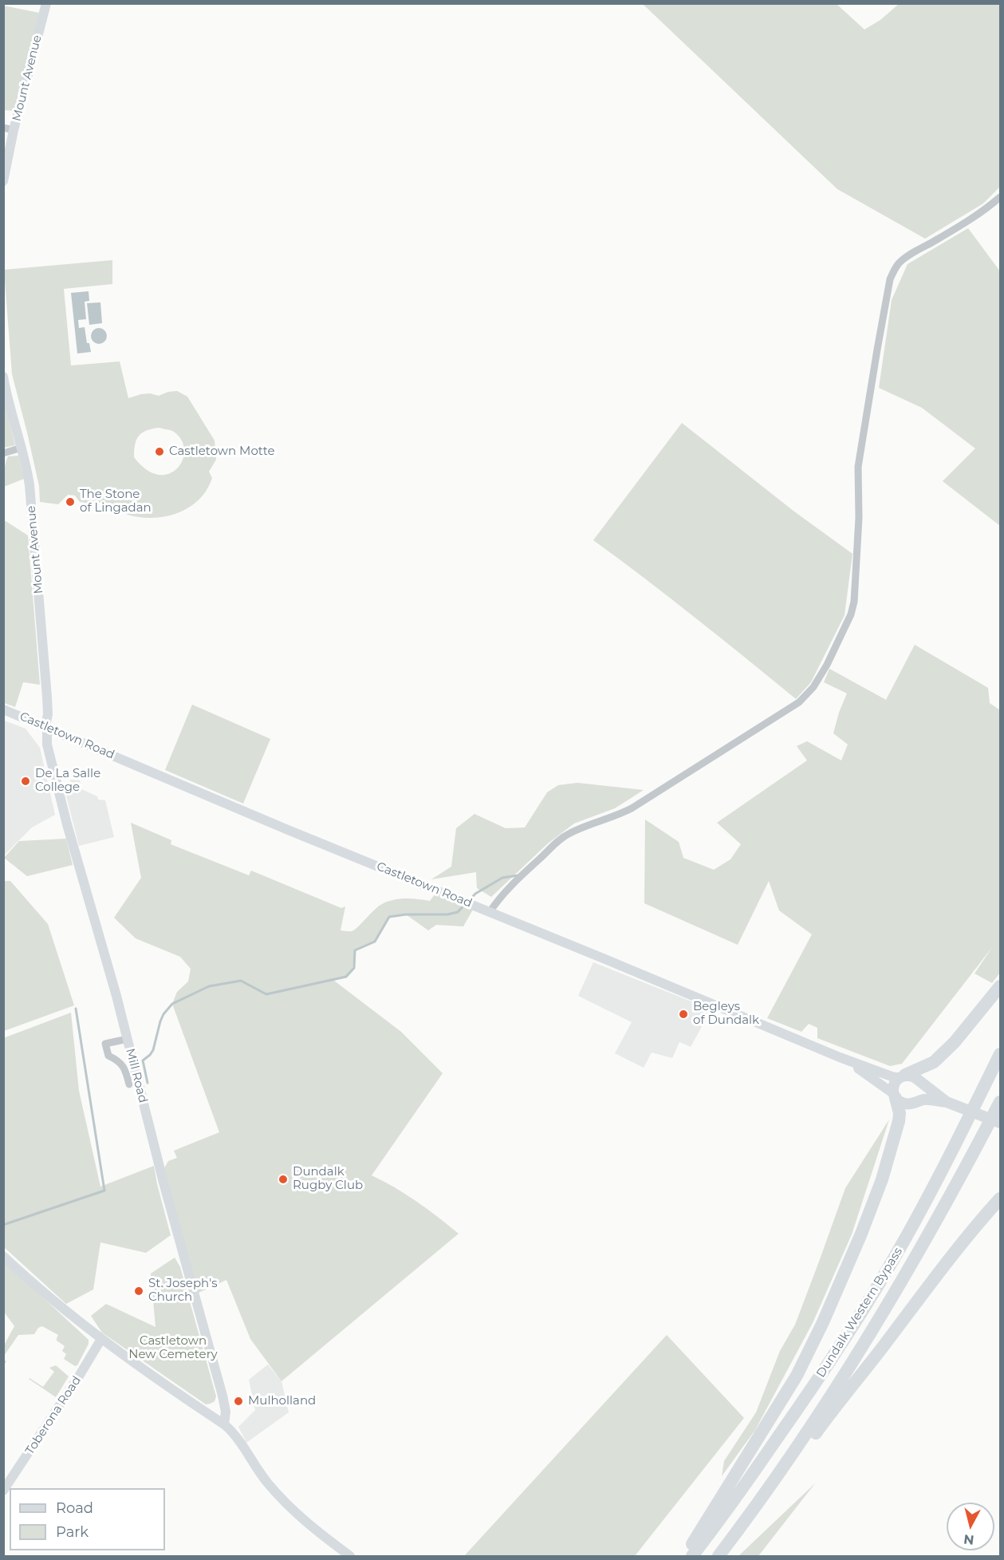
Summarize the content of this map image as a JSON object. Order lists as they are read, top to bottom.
{
  "streets": {
    "highway": ["Dundalk Western Bypass"],
    "street": [
      "Mount Avenue",
      "Castletown Road",
      "Mill Road",
      "Toberona Road"
    ]
  },
  "crossings": [
    ["Mount Avenue", "Castletown Road"],
    ["Mount Avenue", "Mill Road"],
    ["Castletown Road", "Mill Road"]
  ],
  "parks": ["Castletown New Cemetery"],
  "places": [
    "Castletown Motte",
    "The Stone of Lingadan",
    "De La Salle College",
    "Begleys of Dundalk",
    "Dundalk Rugby Club",
    "St. Joseph's Church",
    "Mulholland"
  ],
  "legend": ["Road", "Park"],
  "north": "bottom"
}
